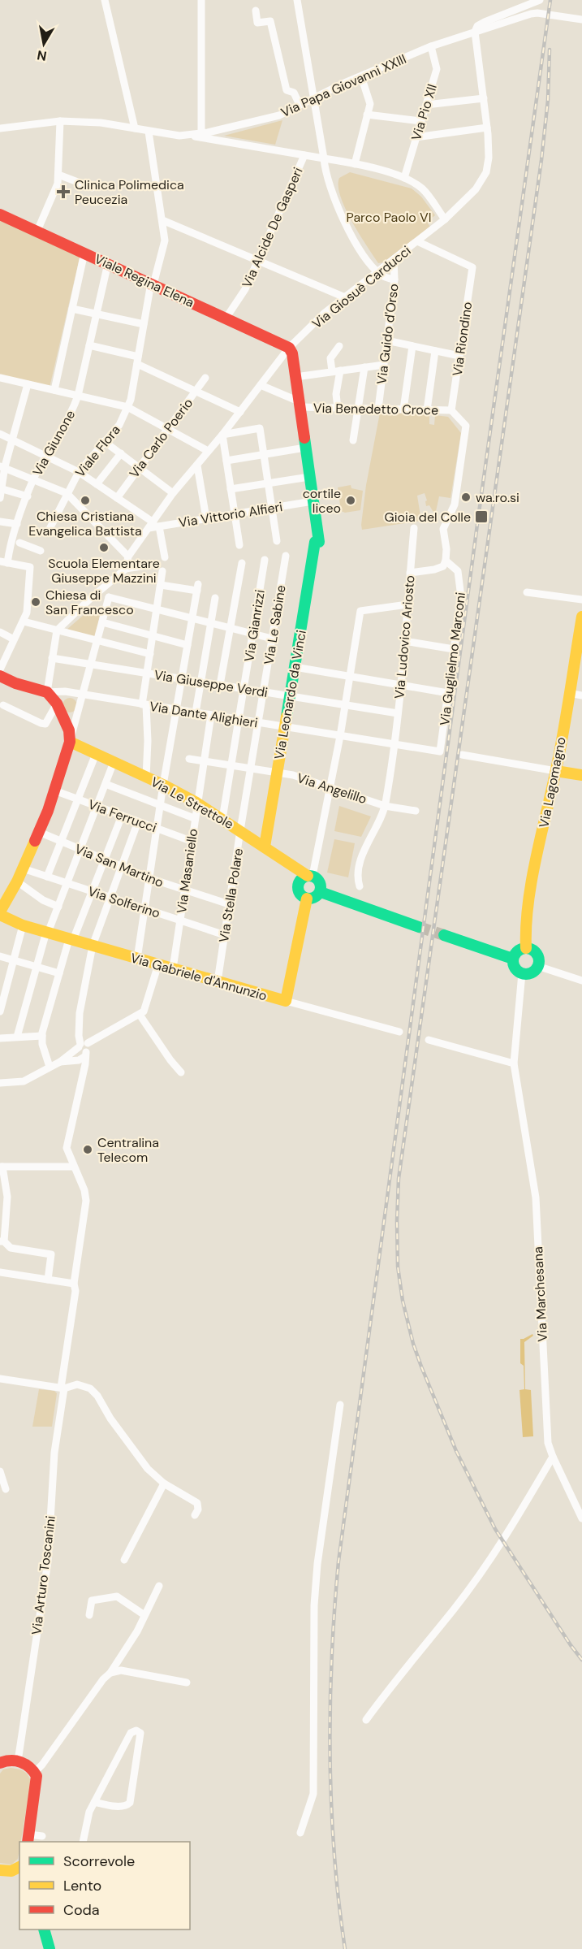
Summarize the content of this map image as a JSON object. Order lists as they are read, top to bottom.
{
  "streets": {
    "main road": [
      "Viale Regina Elena",
      "Via Leonardo da Vinci",
      "Via Lagomagno",
      "Via Le Strettole",
      "Via Gabriele d'Annunzio"
    ],
    "street": [
      "Via Papa Giovanni XXIII",
      "Via Pio XII",
      "Via Alcide De Gasperi",
      "Via Giosuè Carducci",
      "Via Guido d'Orso",
      "Via Riondino",
      "Via Benedetto Croce",
      "Via Carlo Poerio",
      "Via Giunone",
      "Viale Flora",
      "Via Vittorio Alfieri",
      "Via Le Sabine",
      "Via Gianrizzi",
      "Via Ludovico Ariosto",
      "Via Guglielmo Marconi",
      "Via Giuseppe Verdi",
      "Via Dante Alighieri",
      "Via Angelillo",
      "Via Ferrucci",
      "Via San Martino",
      "Via Masaniello",
      "Via Stella Polare",
      "Via Solferino",
      "Via Marchesana",
      "Via Arturo Toscanini"
    ]
  },
  "crossings": [
    ["Via Papa Giovanni XXIII", "Via Pio XII"],
    ["Via Papa Giovanni XXIII", "Via Giosuè Carducci"],
    ["Via Papa Giovanni XXIII", "Viale Flora"],
    ["Via Pio XII", "Via Alcide De Gasperi"],
    ["Via Alcide De Gasperi", "Viale Regina Elena"],
    ["Via Alcide De Gasperi", "Via Giosuè Carducci"],
    ["Viale Regina Elena", "Via Giosuè Carducci"],
    ["Viale Regina Elena", "Via Giunone"],
    ["Viale Regina Elena", "Viale Flora"],
    ["Viale Regina Elena", "Via Leonardo da Vinci"],
    ["Via Giosuè Carducci", "Via Guido d'Orso"],
    ["Via Giosuè Carducci", "Via Riondino"],
    ["Via Giosuè Carducci", "Via Vittorio Alfieri"],
    ["Via Giosuè Carducci", "Via Leonardo da Vinci"],
    ["Via Guido d'Orso", "Via Benedetto Croce"],
    ["Via Riondino", "Via Benedetto Croce"],
    ["Via Benedetto Croce", "Via Leonardo da Vinci"],
    ["Via Vittorio Alfieri", "Via Leonardo da Vinci"],
    ["Via Le Sabine", "Via Giuseppe Verdi"],
    ["Via Le Sabine", "Via Dante Alighieri"],
    ["Via Le Sabine", "Via Stella Polare"],
    ["Via Gianrizzi", "Via Giuseppe Verdi"],
    ["Via Gianrizzi", "Via Dante Alighieri"],
    ["Via Gianrizzi", "Via Angelillo"],
    ["Via Gianrizzi", "Via Le Strettole"],
    ["Via Ludovico Ariosto", "Via Giuseppe Verdi"],
    ["Via Ludovico Ariosto", "Via Dante Alighieri"],
    ["Via Ludovico Ariosto", "Via Angelillo"],
    ["Via Guglielmo Marconi", "Via Dante Alighieri"],
    ["Via Giuseppe Verdi", "Via Leonardo da Vinci"],
    ["Via Leonardo da Vinci", "Via Dante Alighieri"],
    ["Via Leonardo da Vinci", "Via Angelillo"],
    ["Via Leonardo da Vinci", "Via Le Strettole"],
    ["Via Dante Alighieri", "Via Masaniello"],
    ["Via Dante Alighieri", "Via Stella Polare"],
    ["Via Angelillo", "Via Masaniello"],
    ["Via Angelillo", "Via Stella Polare"],
    ["Via Le Strettole", "Via Masaniello"],
    ["Via Le Strettole", "Via Stella Polare"],
    ["Via Ferrucci", "Via Masaniello"],
    ["Via San Martino", "Via Masaniello"],
    ["Via San Martino", "Via Stella Polare"],
    ["Via Masaniello", "Via Solferino"],
    ["Via Masaniello", "Via Gabriele d'Annunzio"],
    ["Via Stella Polare", "Via Solferino"],
    ["Via Stella Polare", "Via Gabriele d'Annunzio"]
  ],
  "parks": ["Parco Paolo VI"],
  "places": {
    "health": ["Clinica Polimedica Peucezia"],
    "other": [
      "wa.ro.si",
      "Chiesa Cristiana Evangelica Battista",
      "cortile liceo",
      "Scuola Elementare Giuseppe Mazzini",
      "Chiesa di San Francesco",
      "Centralina Telecom"
    ],
    "transit": ["Gioia del Colle"]
  },
  "legend": ["Scorrevole", "Lento", "Coda"],
  "north": "bottom"
}
